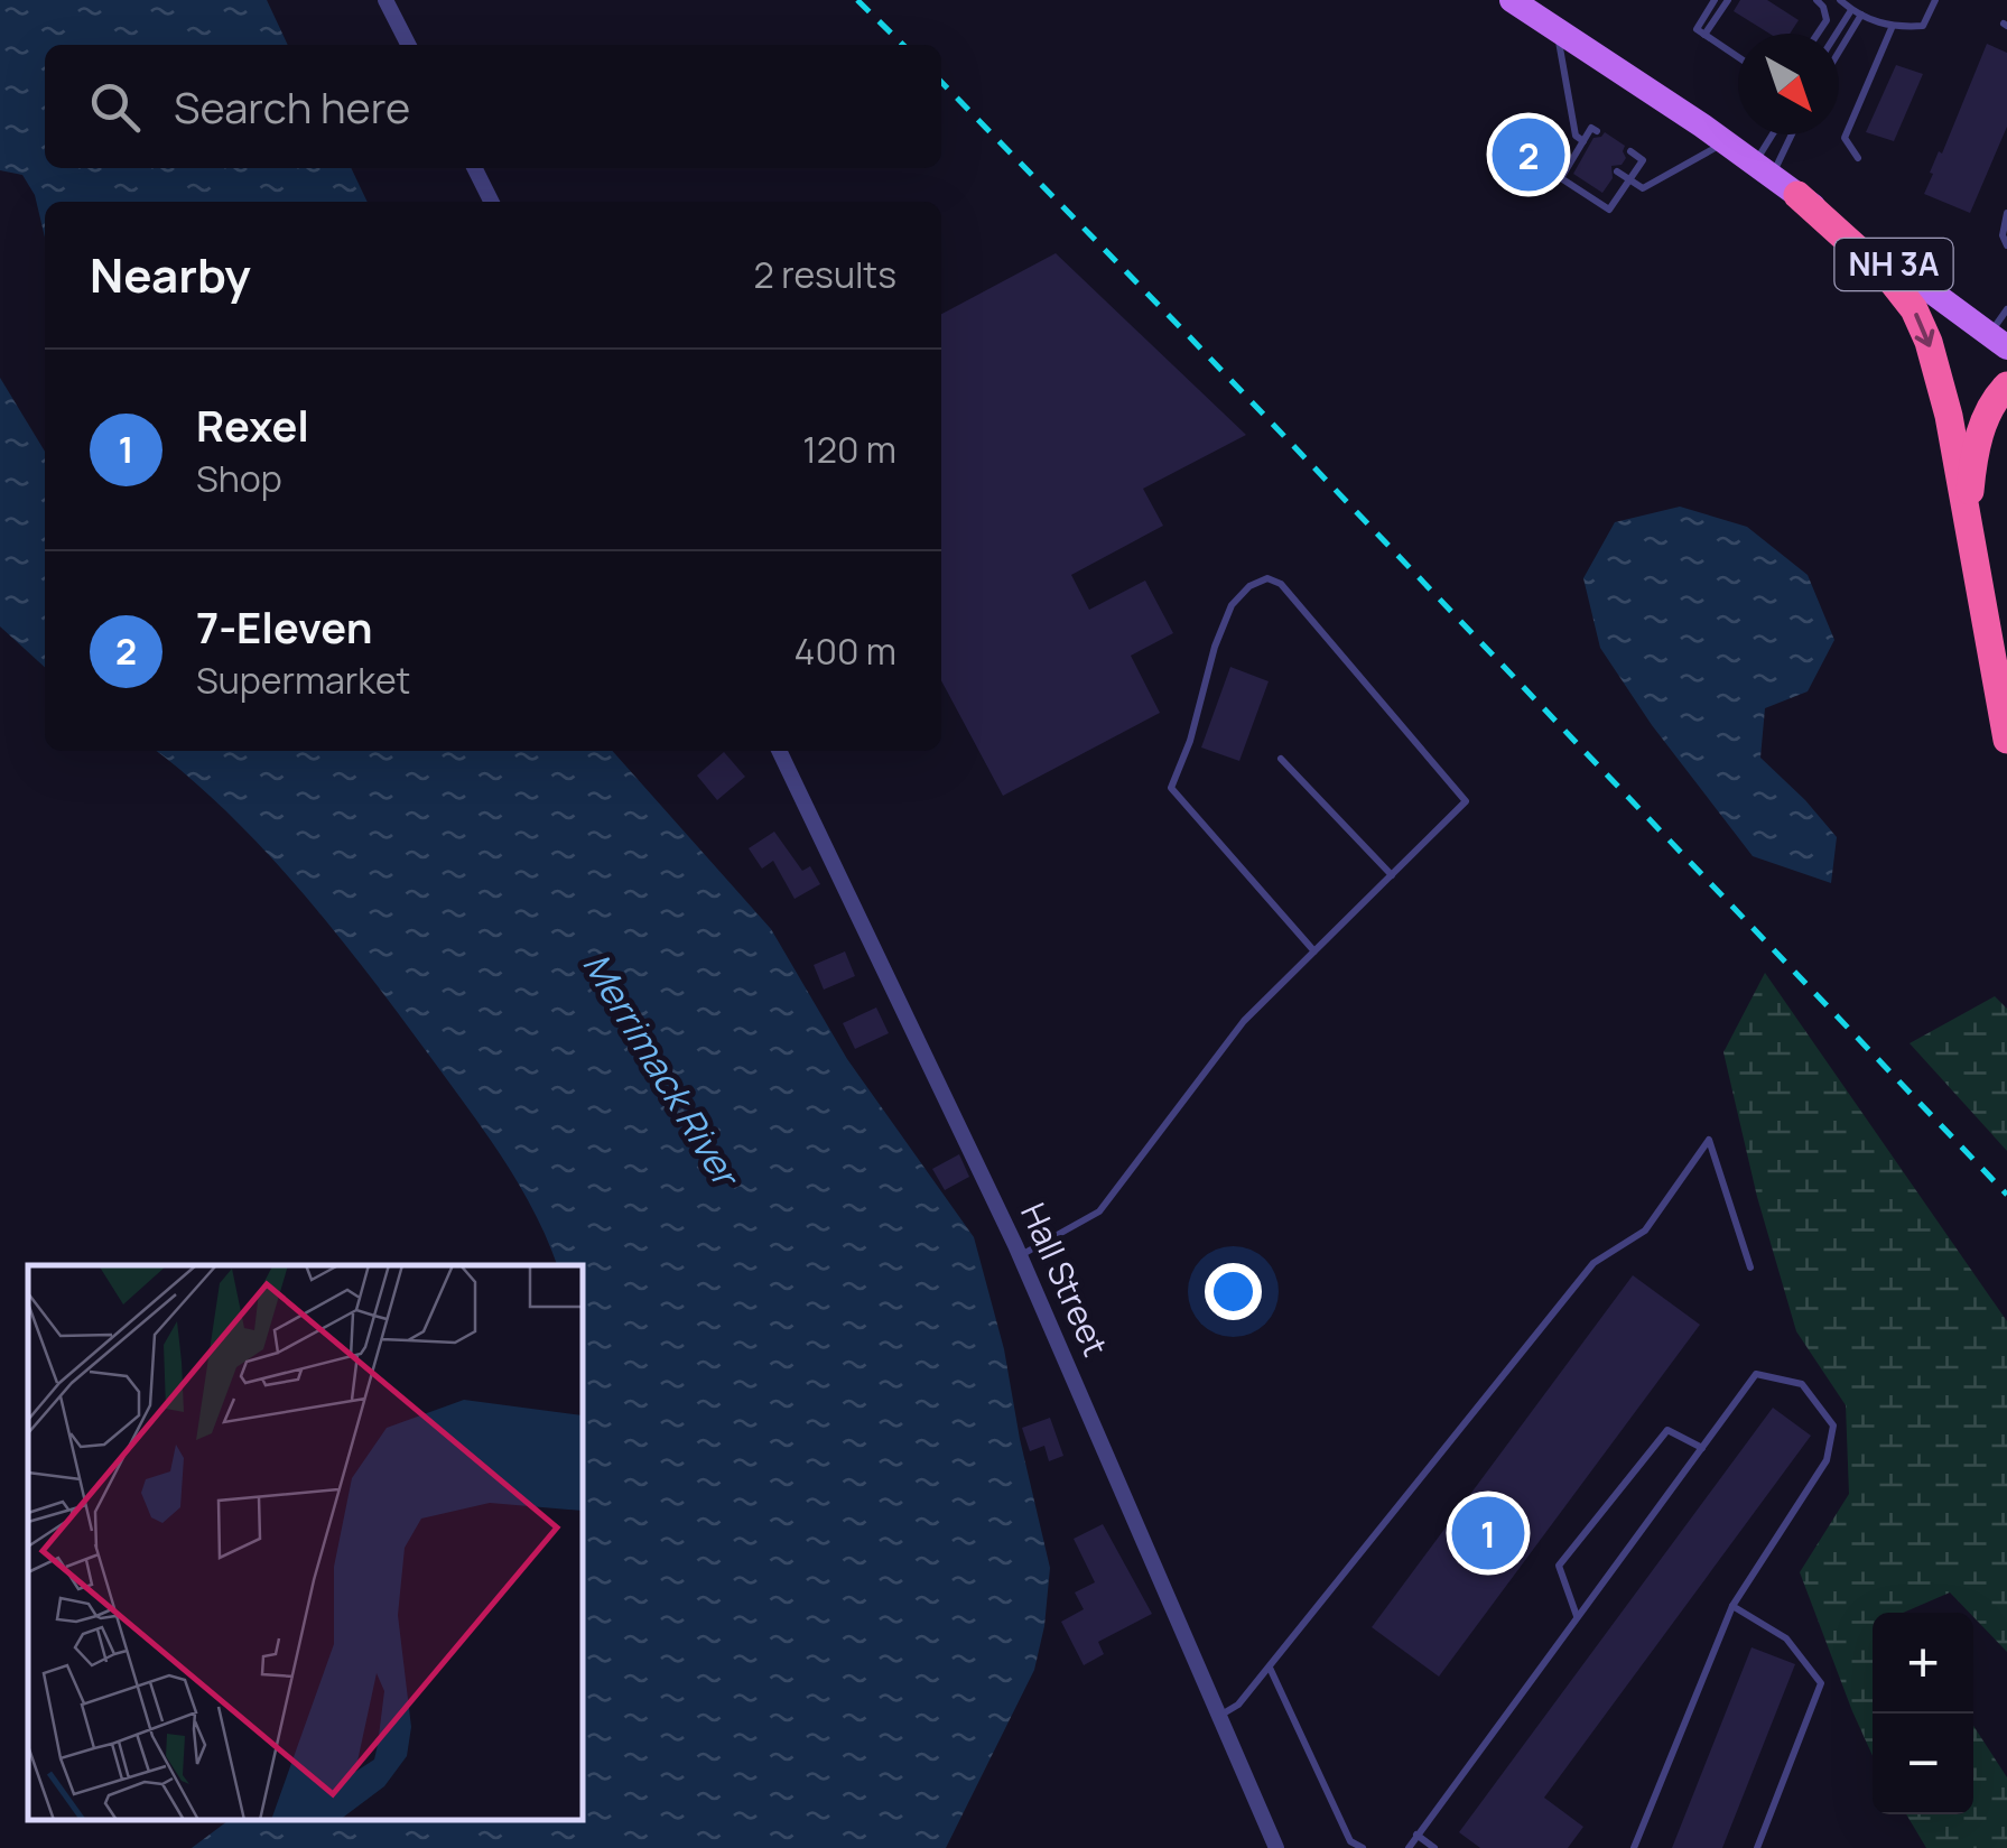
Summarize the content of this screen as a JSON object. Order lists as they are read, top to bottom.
{
  "streets": {
    "main road": ["NH 3A"],
    "street": ["Hall Street"]
  },
  "water": ["Merrimack River"],
  "north": "bottom right",
  "page": {
    "search": "Search here",
    "pins": ["2", "1"],
    "heading": ["Nearby", "2 results"],
    "list": [
      {
        "mark": "1",
        "name": "Rexel",
        "note": "Shop",
        "value": "120 m"
      },
      {
        "mark": "2",
        "name": "7-Eleven",
        "note": "Supermarket",
        "value": "400 m"
      }
    ],
    "map_buttons": ["+", "−"]
  }
}
